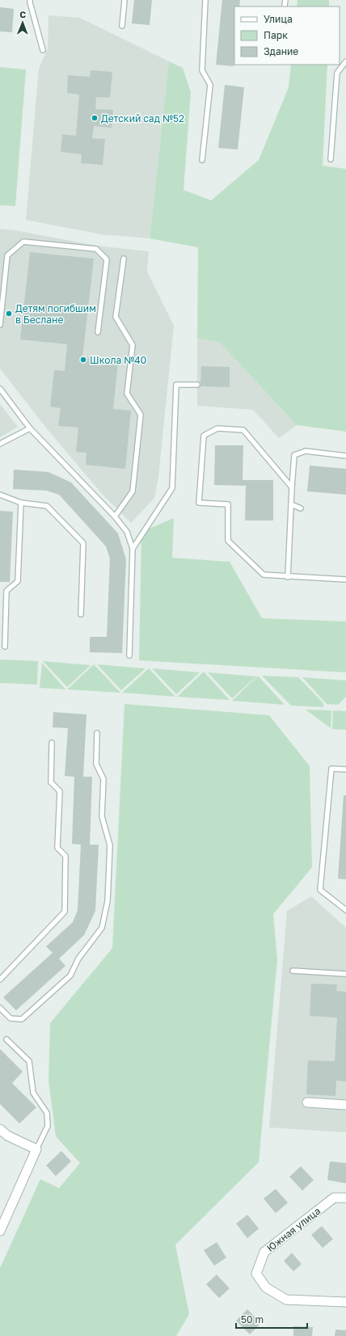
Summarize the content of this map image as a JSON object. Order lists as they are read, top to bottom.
{
  "streets": {
    "street": ["Южная улица"]
  },
  "places": ["Детский сад №52", "Детям погибшим в Беслане", "Школа №40"],
  "legend": ["Улица", "Парк", "Здание"],
  "scale_bar": "50 m",
  "north": "top"
}
